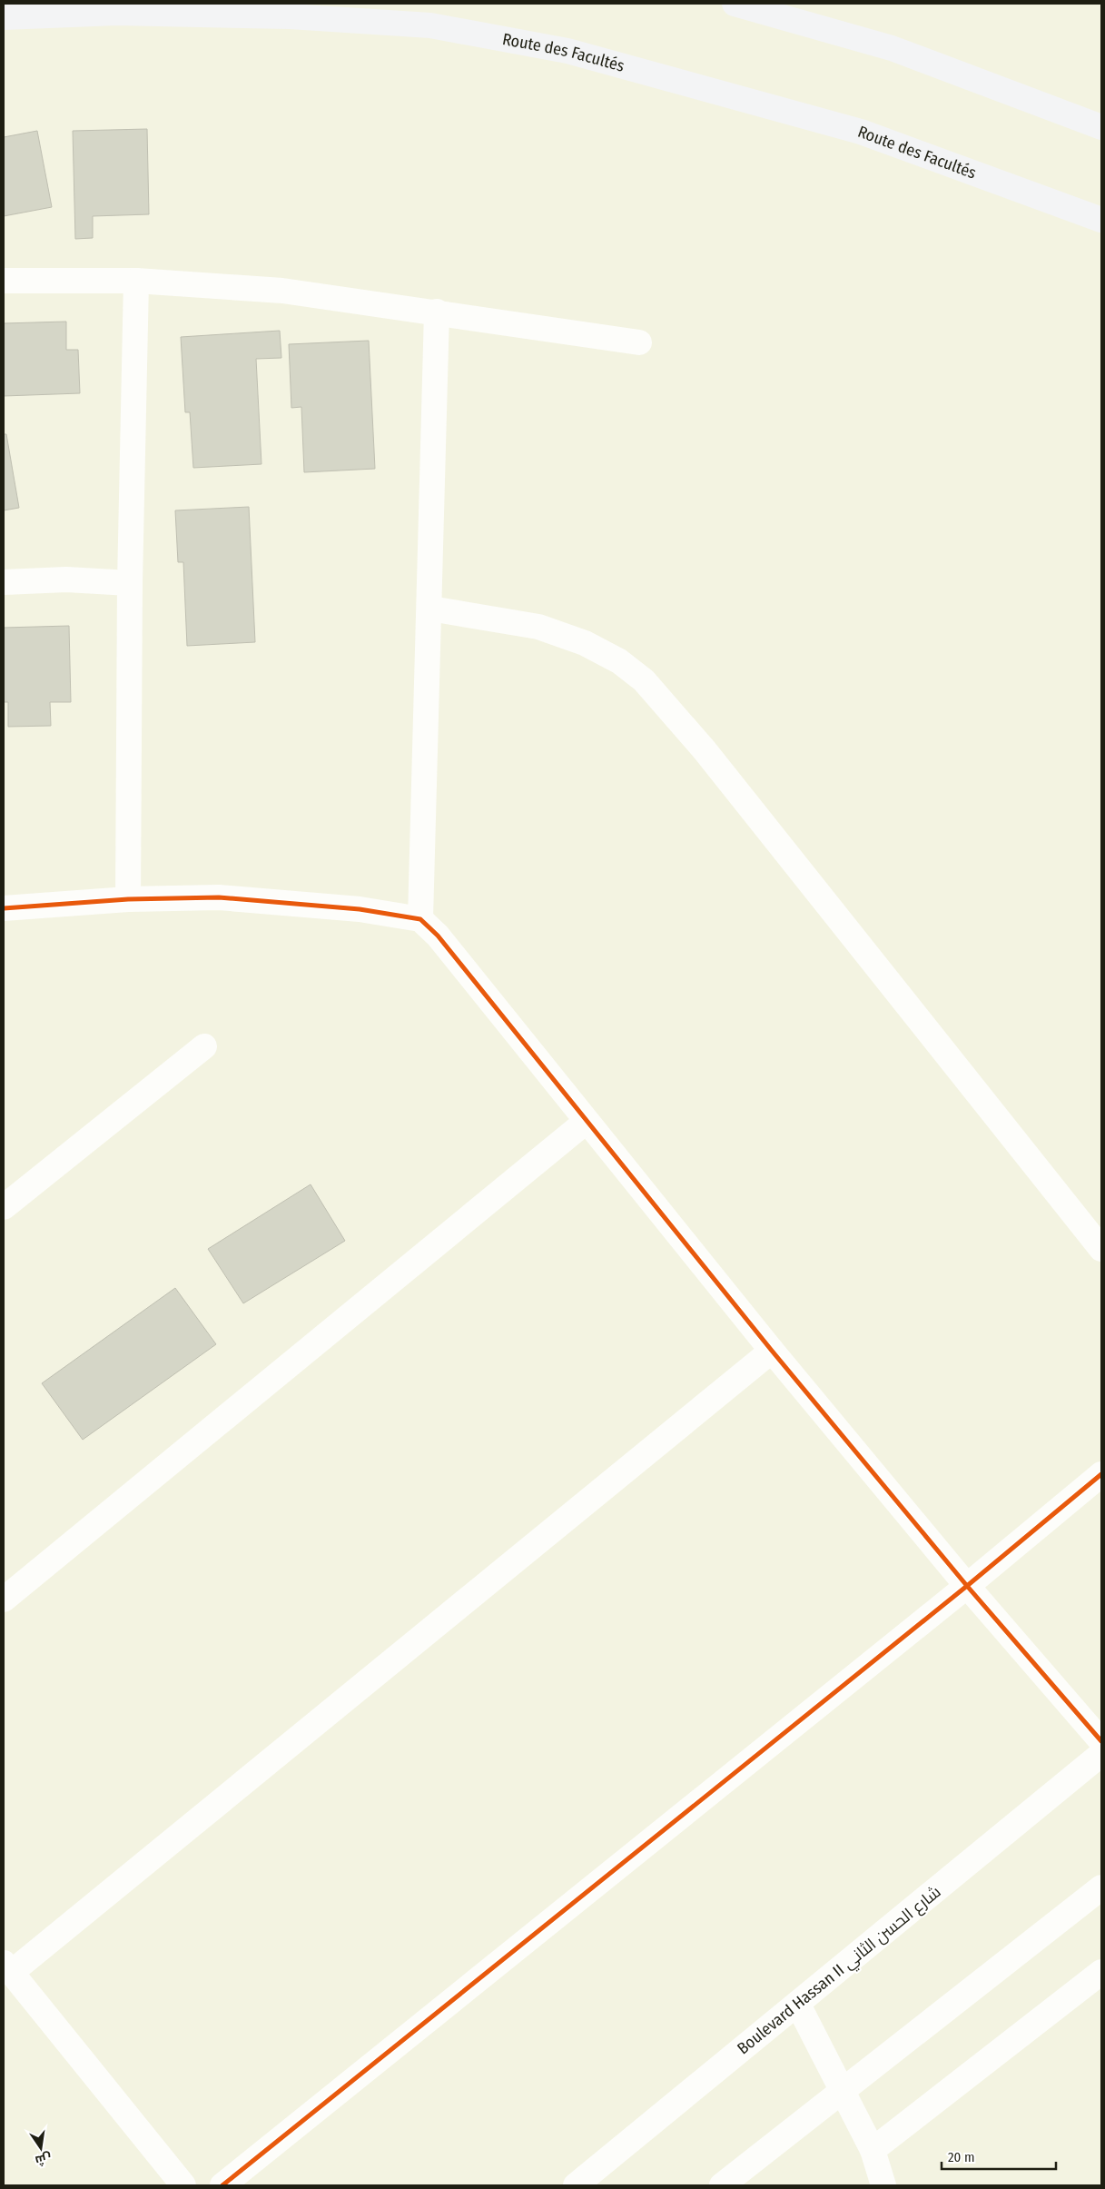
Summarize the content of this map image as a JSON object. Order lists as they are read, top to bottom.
{
  "streets": {
    "main road": ["Route des Facultés"],
    "street": ["Boulevard Hassan II شارع الحسن الثاني"]
  },
  "scale_bar": "20 m",
  "north": "bottom"
}
